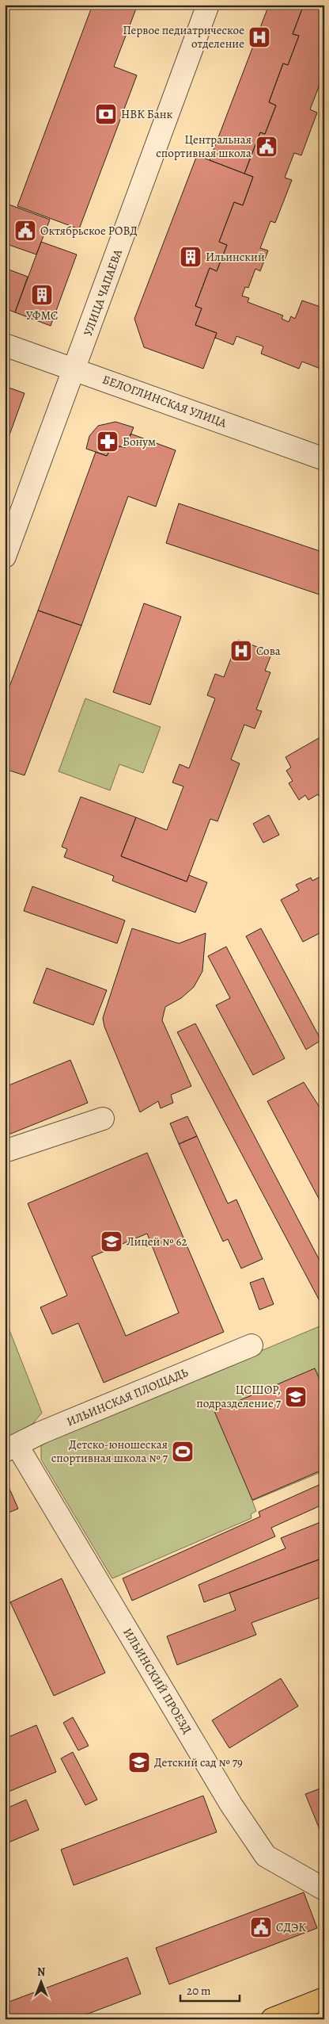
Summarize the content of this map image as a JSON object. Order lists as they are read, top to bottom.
{
  "streets": {
    "street": [
      "УЛИЦА ЧАПАЕВА",
      "БЕЛОГЛИНСКАЯ УЛИЦА",
      "ИЛЬИНСКАЯ ПЛОЩАДЬ",
      "ИЛЬИНСКИЙ ПРОЕЗД"
    ]
  },
  "crossings": [
    ["УЛИЦА ЧАПАЕВА", "БЕЛОГЛИНСКАЯ УЛИЦА"],
    ["ИЛЬИНСКАЯ ПЛОЩАДЬ", "ИЛЬИНСКИЙ ПРОЕЗД"]
  ],
  "places": {
    "hospital": ["Первое педиатрическое отделение", "Сова"],
    "bank": ["НВК Банк"],
    "public building": ["Центральная спортивная школа", "Октябрьское РОВД", "СДЭК"],
    "building": ["Ильинский", "УФМС"],
    "pharmacy": ["Бонум"],
    "school or university": ["Лицей № 62", "ЦСШОР, подразделение 7", "Детский сад № 79"],
    "sports": ["Детско-юношеская спортивная школа № 7"]
  },
  "scale_bar": "20 m",
  "north": "top"
}
